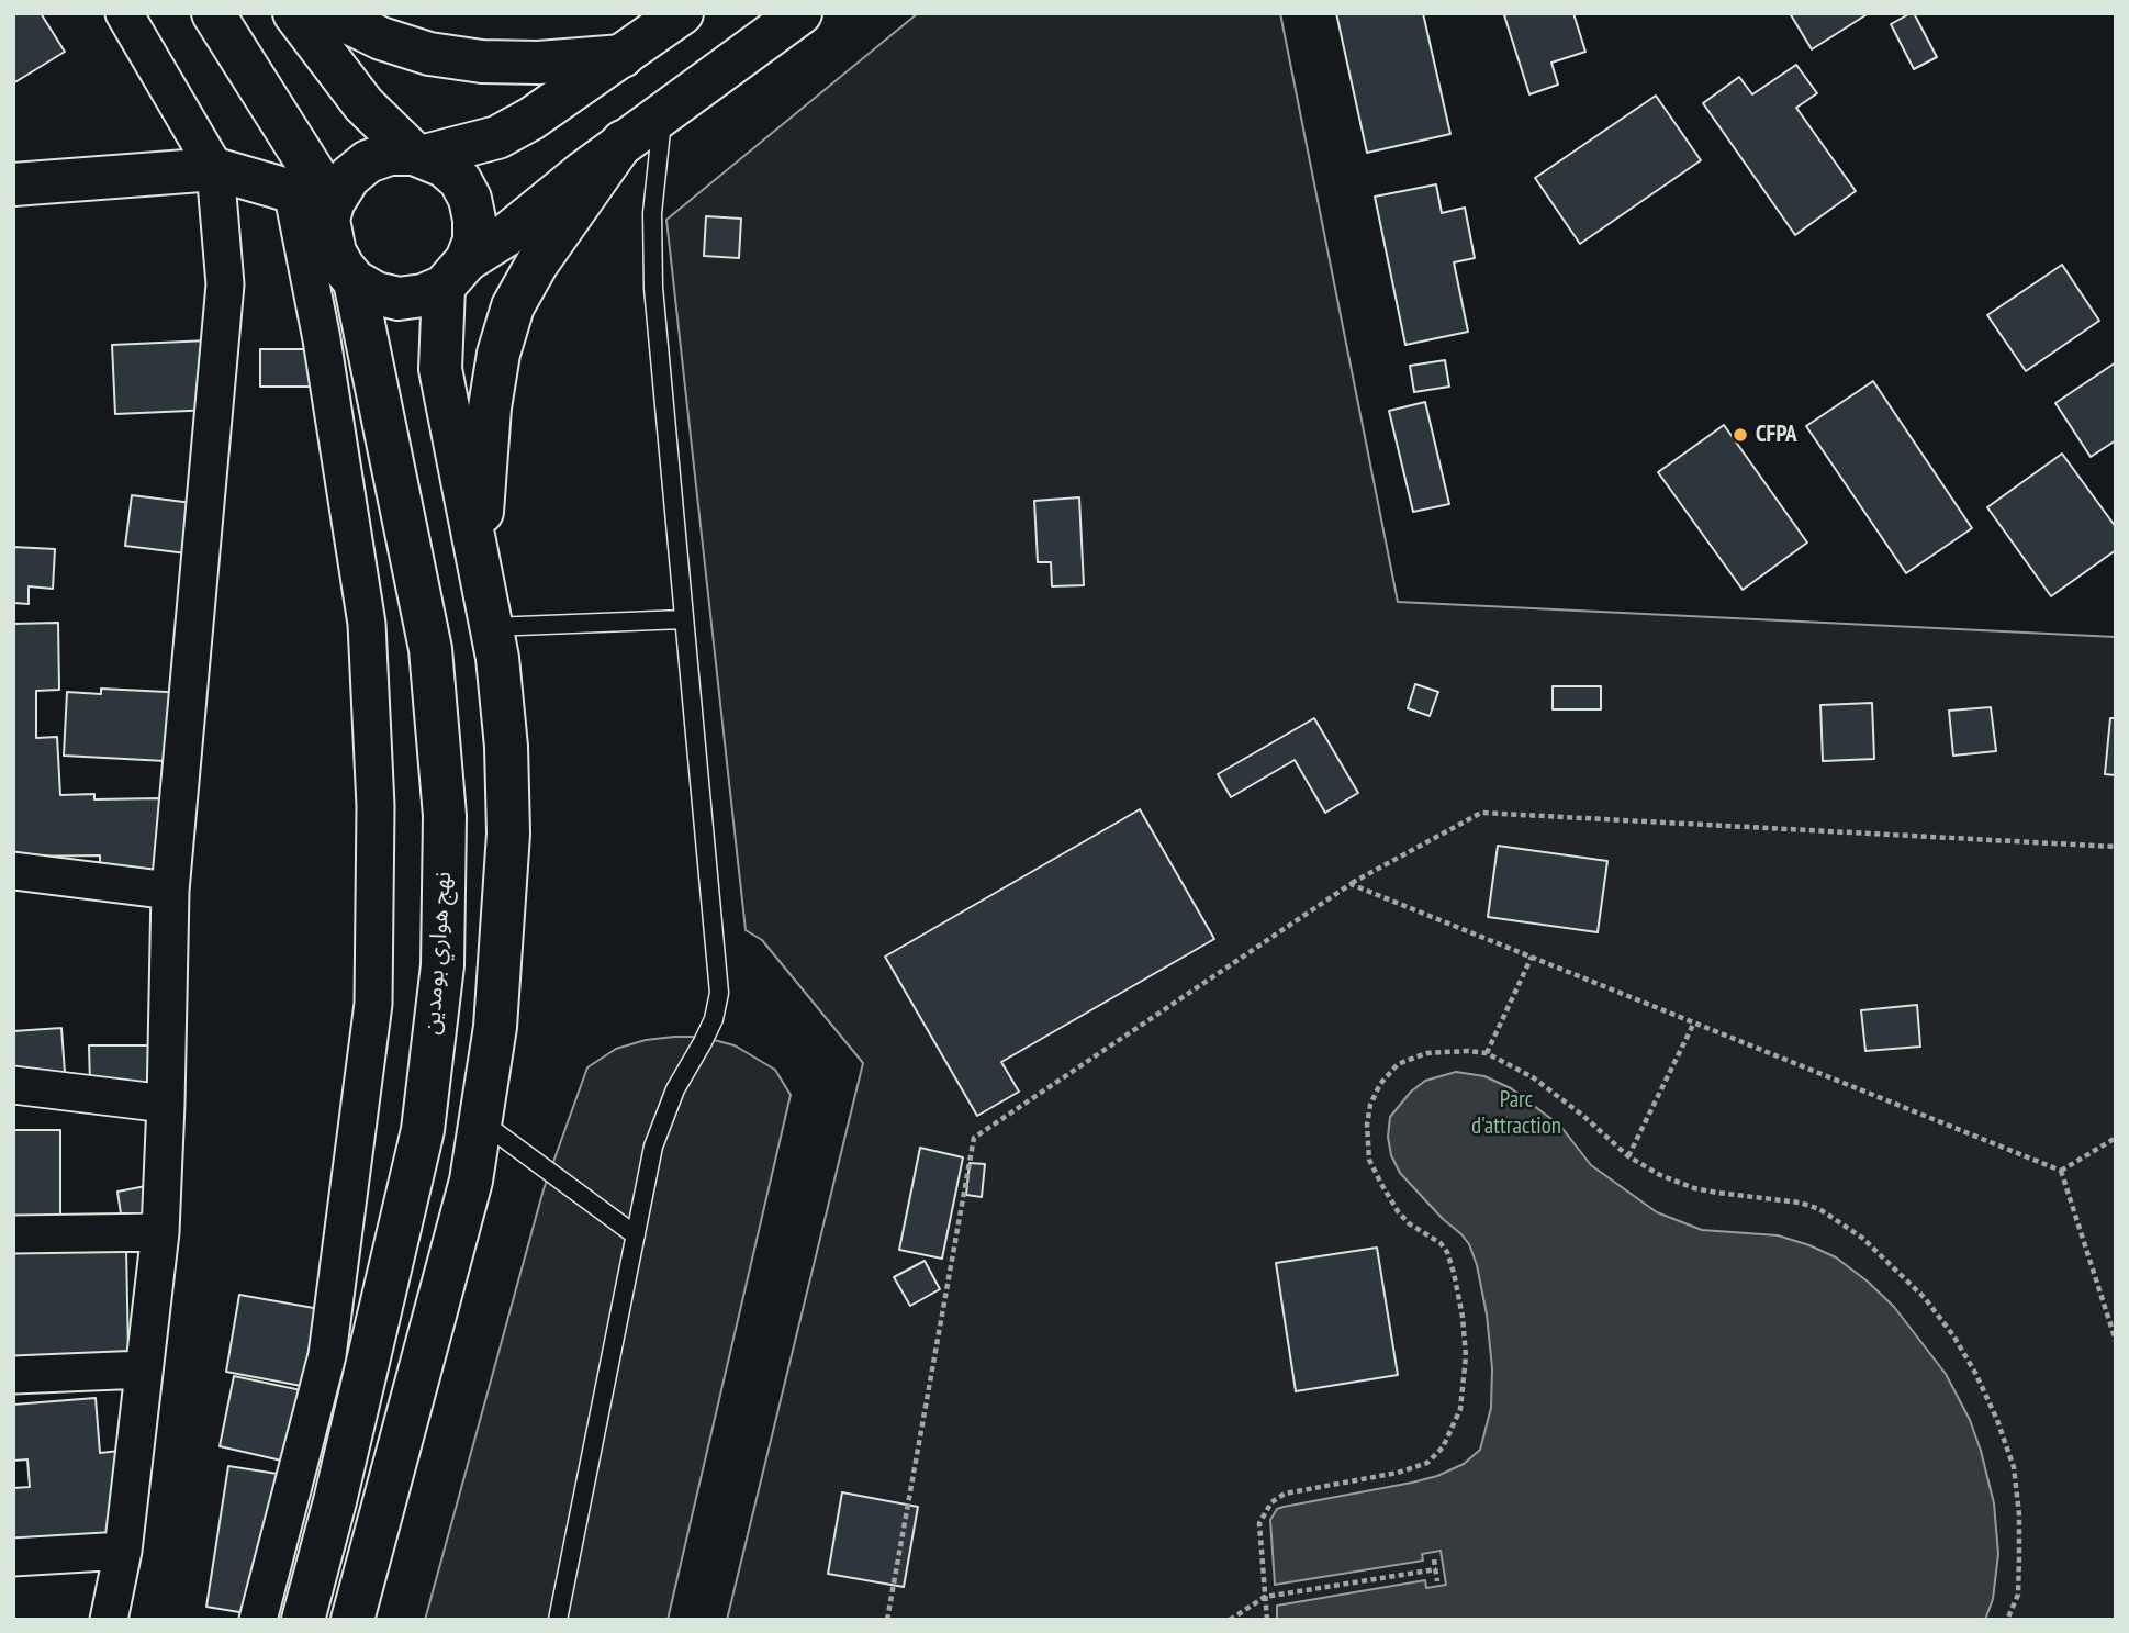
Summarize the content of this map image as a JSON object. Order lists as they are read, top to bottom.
{
  "streets": {
    "main road": ["نهج هواري بومدين"]
  },
  "parks": ["Parc d'attraction"],
  "places": ["CFPA"]
}
